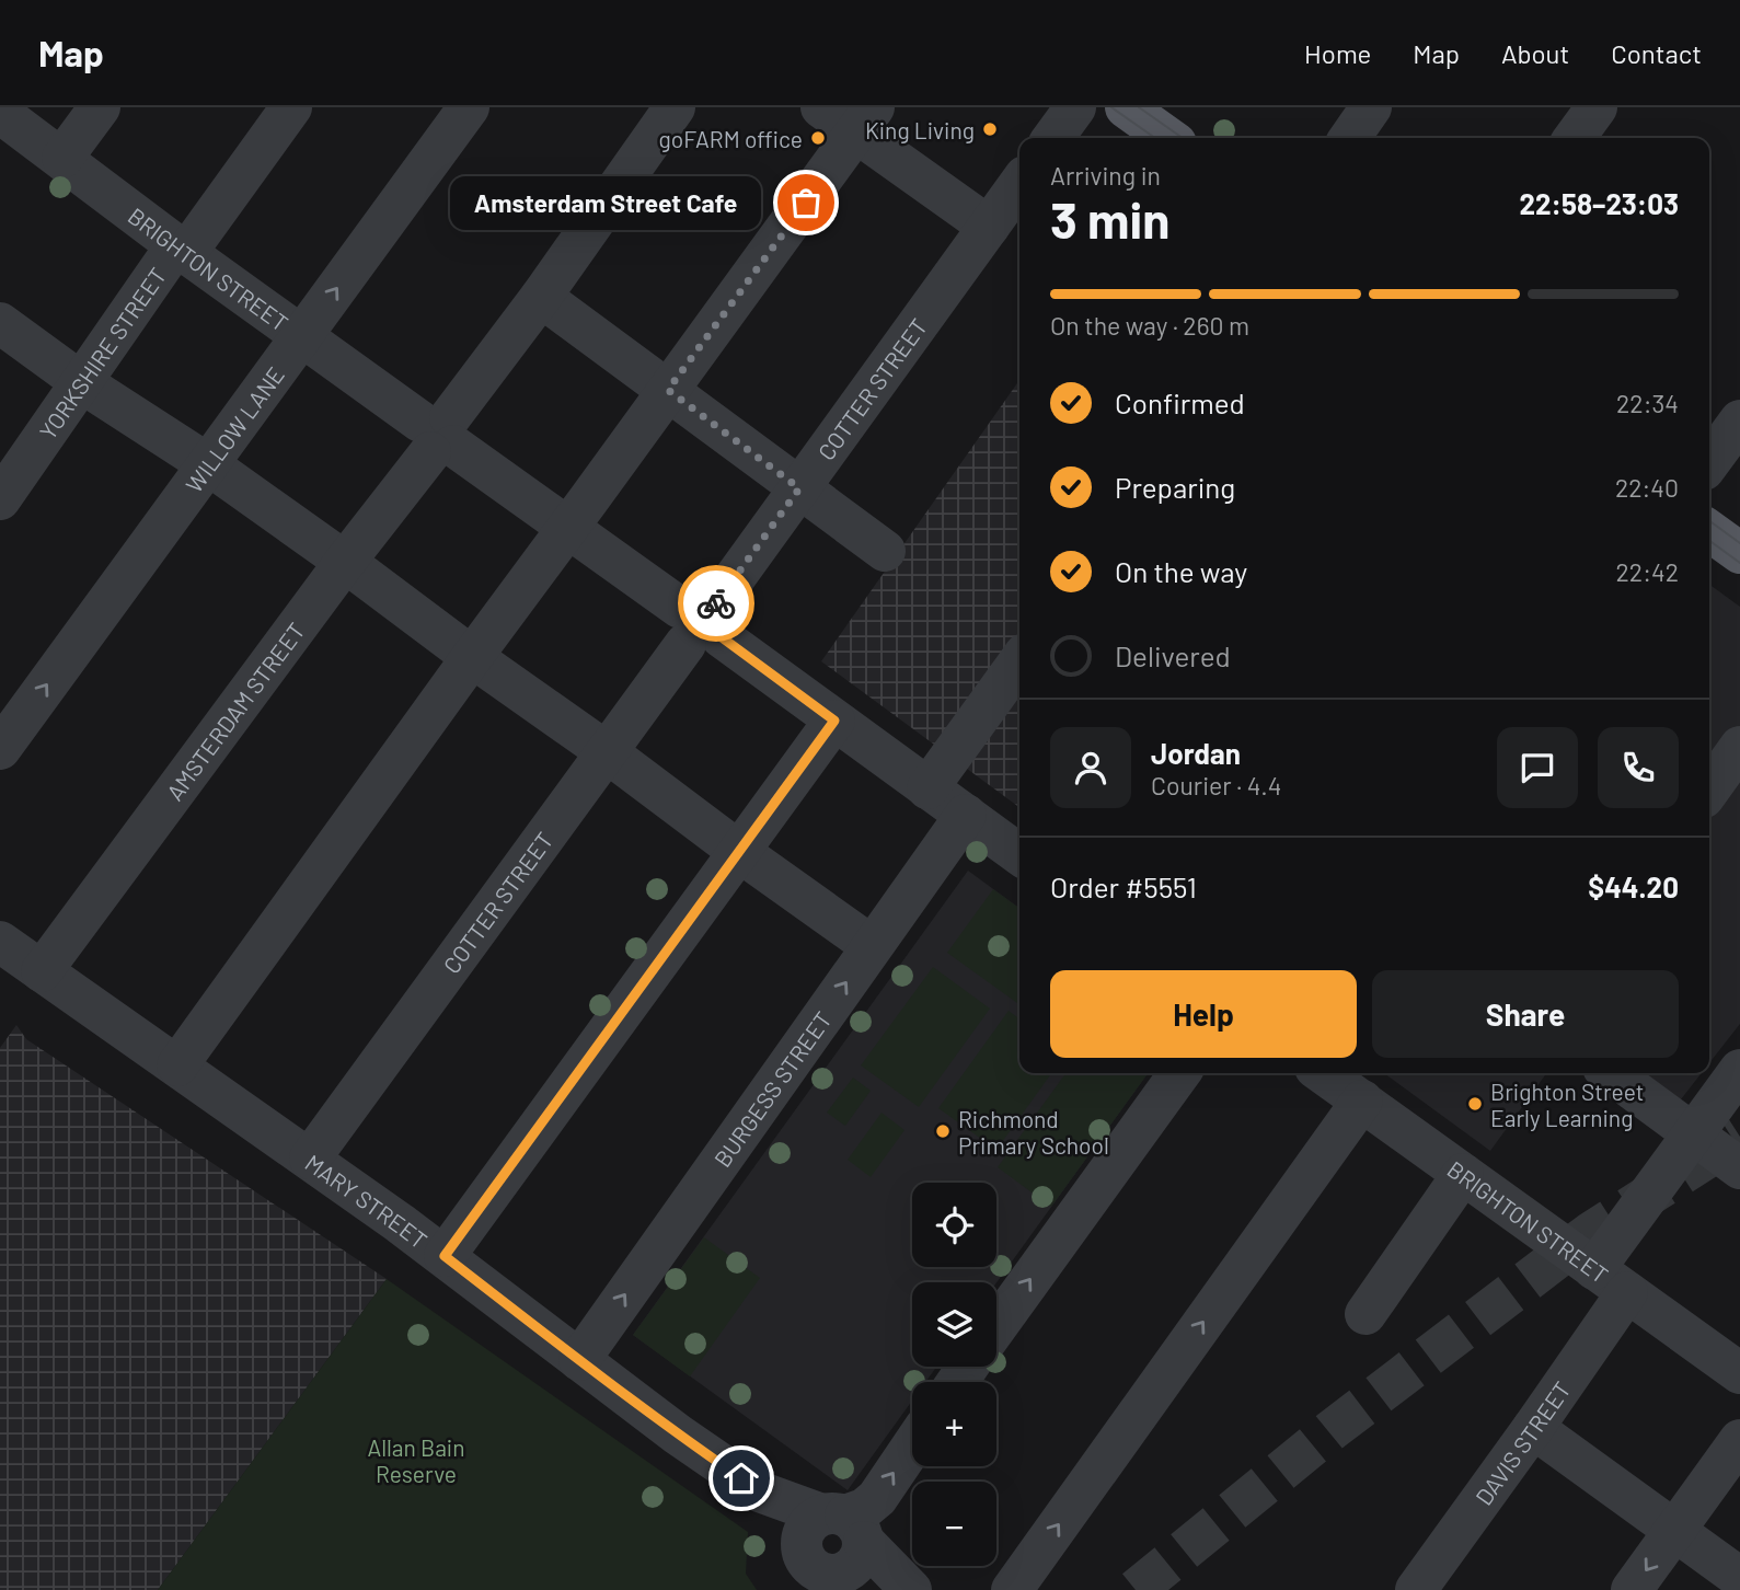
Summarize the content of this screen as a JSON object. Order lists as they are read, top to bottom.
{
  "streets": {
    "street": [
      "BRIGHTON STREET",
      "YORKSHIRE STREET",
      "COTTER STREET",
      "WILLOW LANE",
      "AMSTERDAM STREET",
      "BURGESS STREET",
      "MARY STREET",
      "DAVIS STREET"
    ]
  },
  "crossings": [
    ["BRIGHTON STREET", "YORKSHIRE STREET"],
    ["BRIGHTON STREET", "COTTER STREET"],
    ["BRIGHTON STREET", "WILLOW LANE"],
    ["BRIGHTON STREET", "AMSTERDAM STREET"],
    ["BRIGHTON STREET", "BURGESS STREET"],
    ["BRIGHTON STREET", "DAVIS STREET"],
    ["COTTER STREET", "MARY STREET"],
    ["AMSTERDAM STREET", "MARY STREET"],
    ["BURGESS STREET", "MARY STREET"]
  ],
  "parks": ["Allan Bain Reserve"],
  "places": [
    "King Living",
    "goFARM office",
    "Amsterdam Street Cafe",
    "Brighton Street Early Learning",
    "Richmond Primary School"
  ],
  "page": {
    "header": "Map",
    "nav": [
      "Home",
      "Map",
      "About",
      "Contact"
    ],
    "heading": ["3 min", "Arriving in", "22:58–23:03"],
    "panel": [
      "Jordan",
      "Courier · 4.4",
      "Order #5551",
      "$44.20"
    ],
    "bubble": "Amsterdam Street Cafe",
    "bar": "On the way · 260 m",
    "list": [
      ["Confirmed", "22:34"],
      ["Preparing", "22:40"],
      ["On the way", "22:42"],
      "Delivered"
    ],
    "buttons": ["Help", "Share"],
    "map_buttons": ["+", "−"]
  }
}
